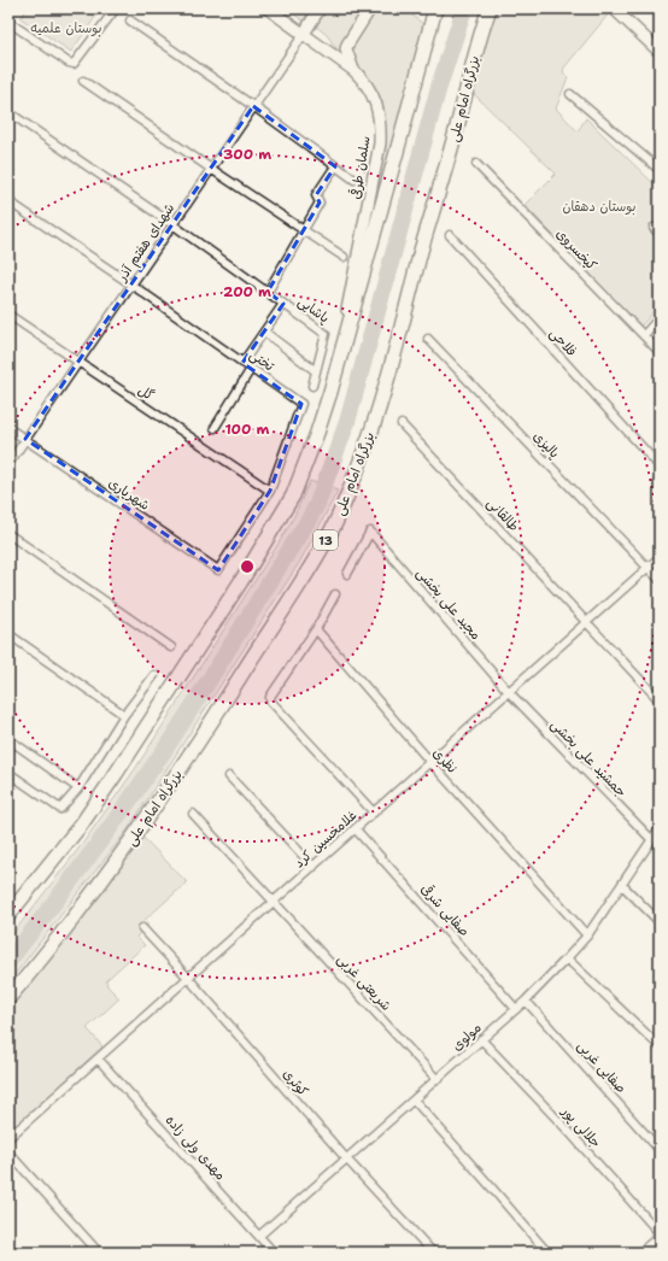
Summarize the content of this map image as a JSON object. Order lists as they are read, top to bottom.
{
  "streets": {
    "highway": ["بزرگراه امام علی", "13"],
    "main road": ["سلمان طرقی"],
    "street": [
      "شهدای هفتم آذر",
      "کیخسروی",
      "پاشایی",
      "فلاحی",
      "تختی",
      "گل",
      "پالیزی",
      "شهریاری",
      "طالقانی",
      "مجید علی بخشی",
      "جمشید علی بخشی",
      "نظری",
      "غلامحسین کرد",
      "صفایی شرقی",
      "شریعتی غربی",
      "مولوی",
      "صفایی غربی",
      "کوثری",
      "جلالی پور",
      "مهدی ولی زاده"
    ]
  },
  "crossings": [
    ["شهدای هفتم آذر", "پاشایی"],
    ["شهدای هفتم آذر", "تختی"],
    ["شهدای هفتم آذر", "گل"],
    ["شهدای هفتم آذر", "شهریاری"],
    ["تختی", "گل"],
    ["تختی", "شهریاری"],
    ["گل", "شهریاری"],
    ["پالیزی", "غلامحسین کرد"],
    ["طالقانی", "غلامحسین کرد"],
    ["مجید علی بخشی", "جمشید علی بخشی"],
    ["مجید علی بخشی", "غلامحسین کرد"],
    ["جمشید علی بخشی", "غلامحسین کرد"],
    ["جمشید علی بخشی", "مولوی"],
    ["نظری", "غلامحسین کرد"],
    ["نظری", "مولوی"],
    ["غلامحسین کرد", "صفایی شرقی"],
    ["غلامحسین کرد", "شریعتی غربی"],
    ["غلامحسین کرد", "کوثری"],
    ["غلامحسین کرد", "مهدی ولی زاده"],
    ["صفایی شرقی", "مولوی"],
    ["شریعتی غربی", "مولوی"],
    ["مولوی", "صفایی غربی"],
    ["مولوی", "کوثری"],
    ["مولوی", "جلالی پور"],
    ["مولوی", "مهدی ولی زاده"]
  ],
  "parks": ["بوستان علمیه", "بوستان دهقان"],
  "rings": ["300 m", "200 m", "100 m"]
}
